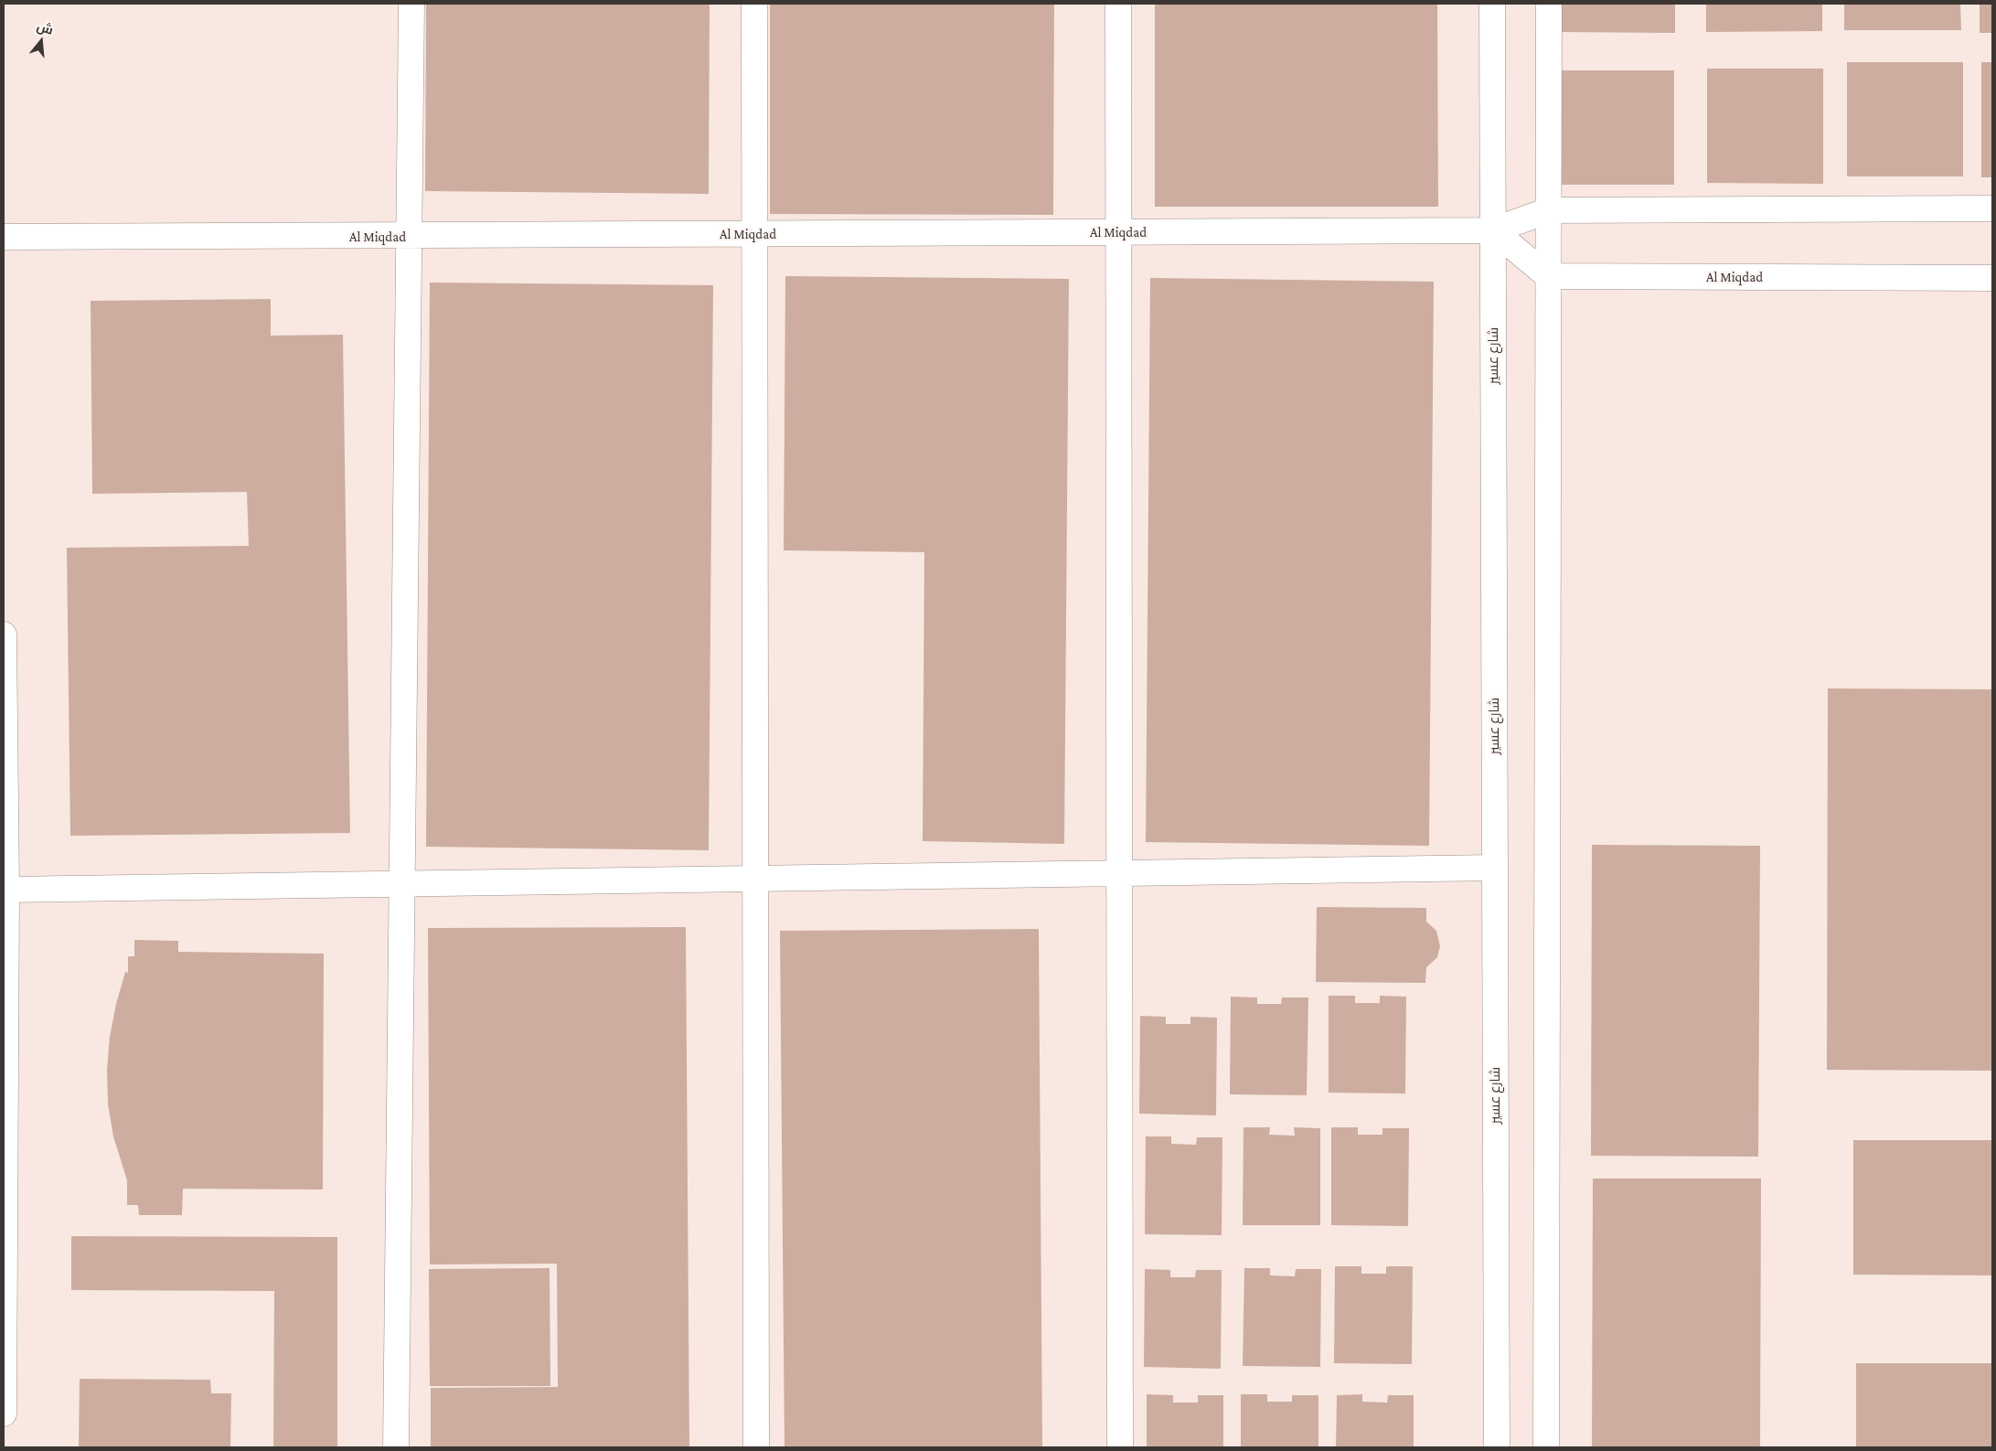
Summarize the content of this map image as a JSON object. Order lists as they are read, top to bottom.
{
  "streets": {
    "street": ["Al Miqdad", "شارع عسير"]
  },
  "crossings": [
    ["Al Miqdad", "شارع عسير"]
  ],
  "north": "top"
}
